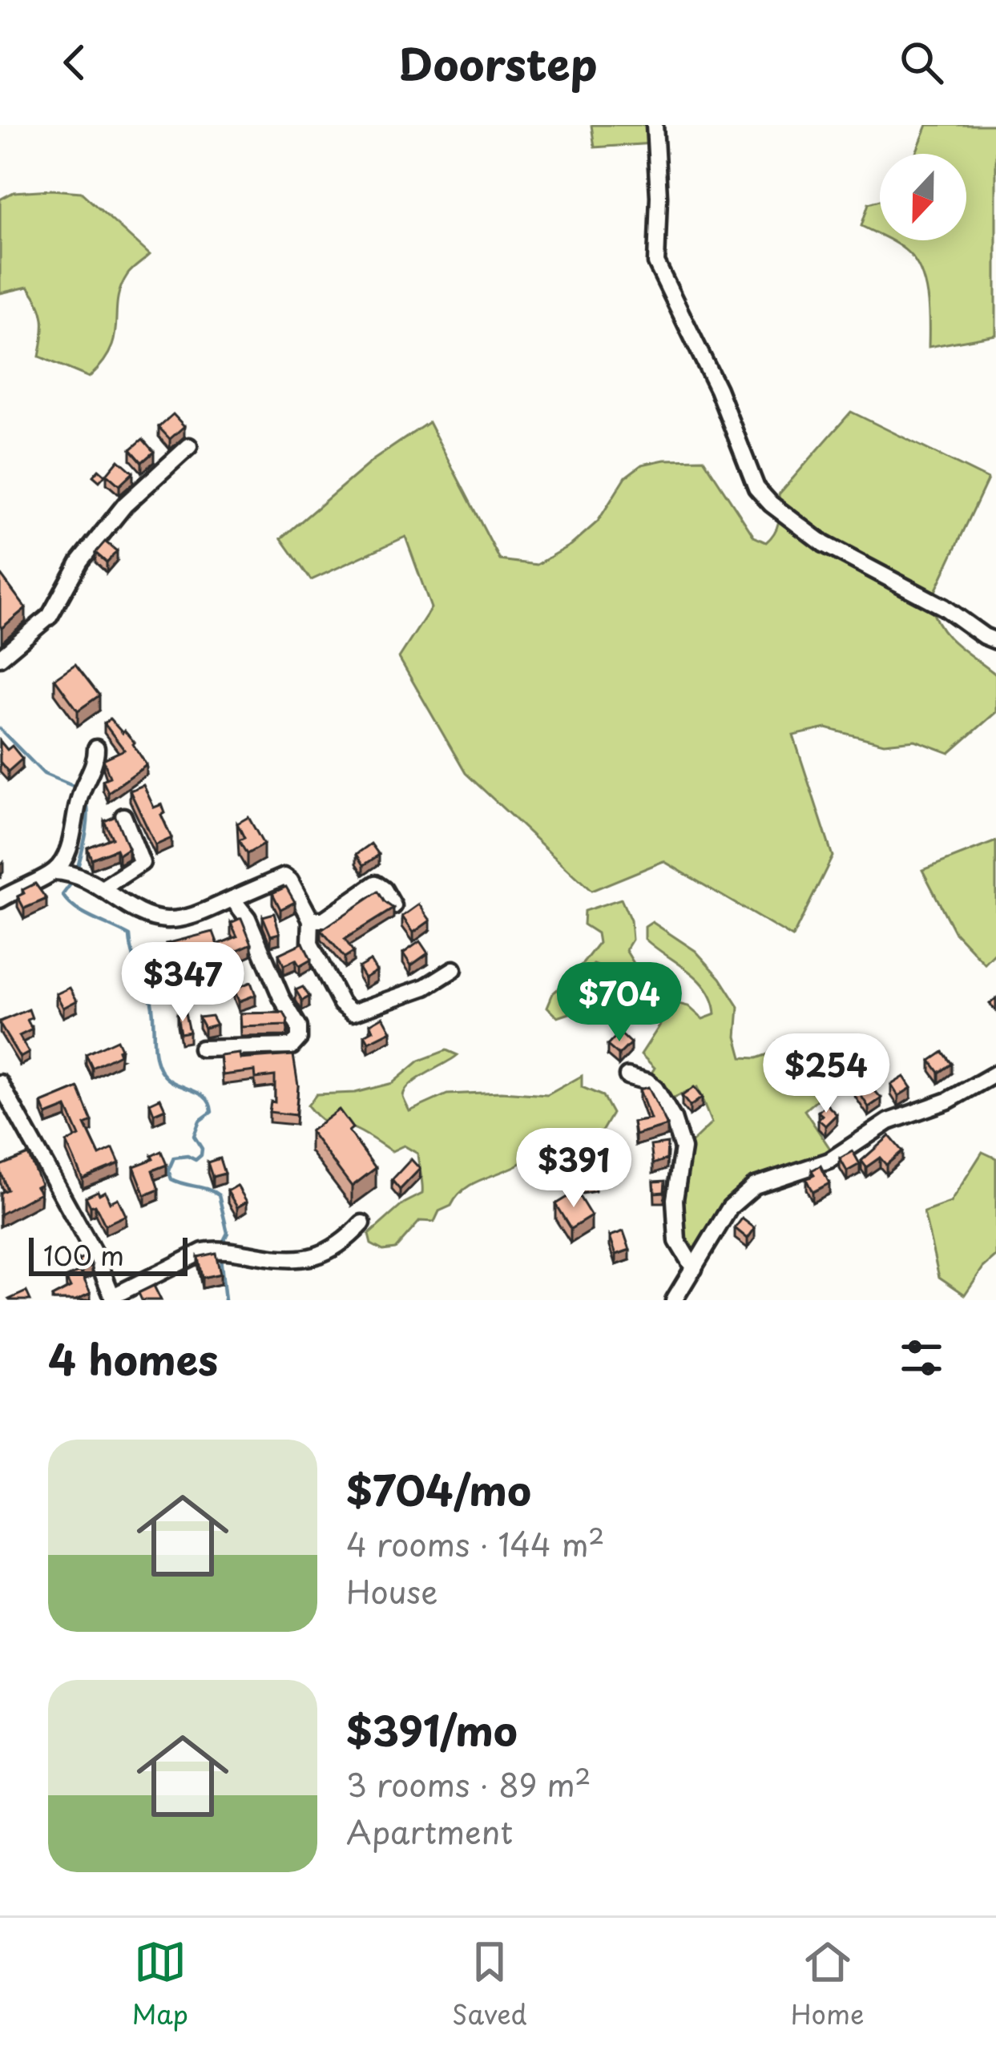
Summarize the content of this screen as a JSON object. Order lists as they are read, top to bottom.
{
  "scale_bar": "100 m",
  "north": "bottom",
  "page": {
    "header": "Doorstep",
    "price": [
      "$347",
      "$704",
      "$254",
      "$391"
    ],
    "scale": "100 m",
    "heading": "4 homes",
    "list": [
      {
        "name": "$704/mo",
        "note": "4 rooms · 144 m² · House"
      },
      {
        "name": "$391/mo",
        "note": "3 rooms · 89 m² · Apartment"
      }
    ],
    "tabs": ["Map", "Saved", "Home"]
  }
}
